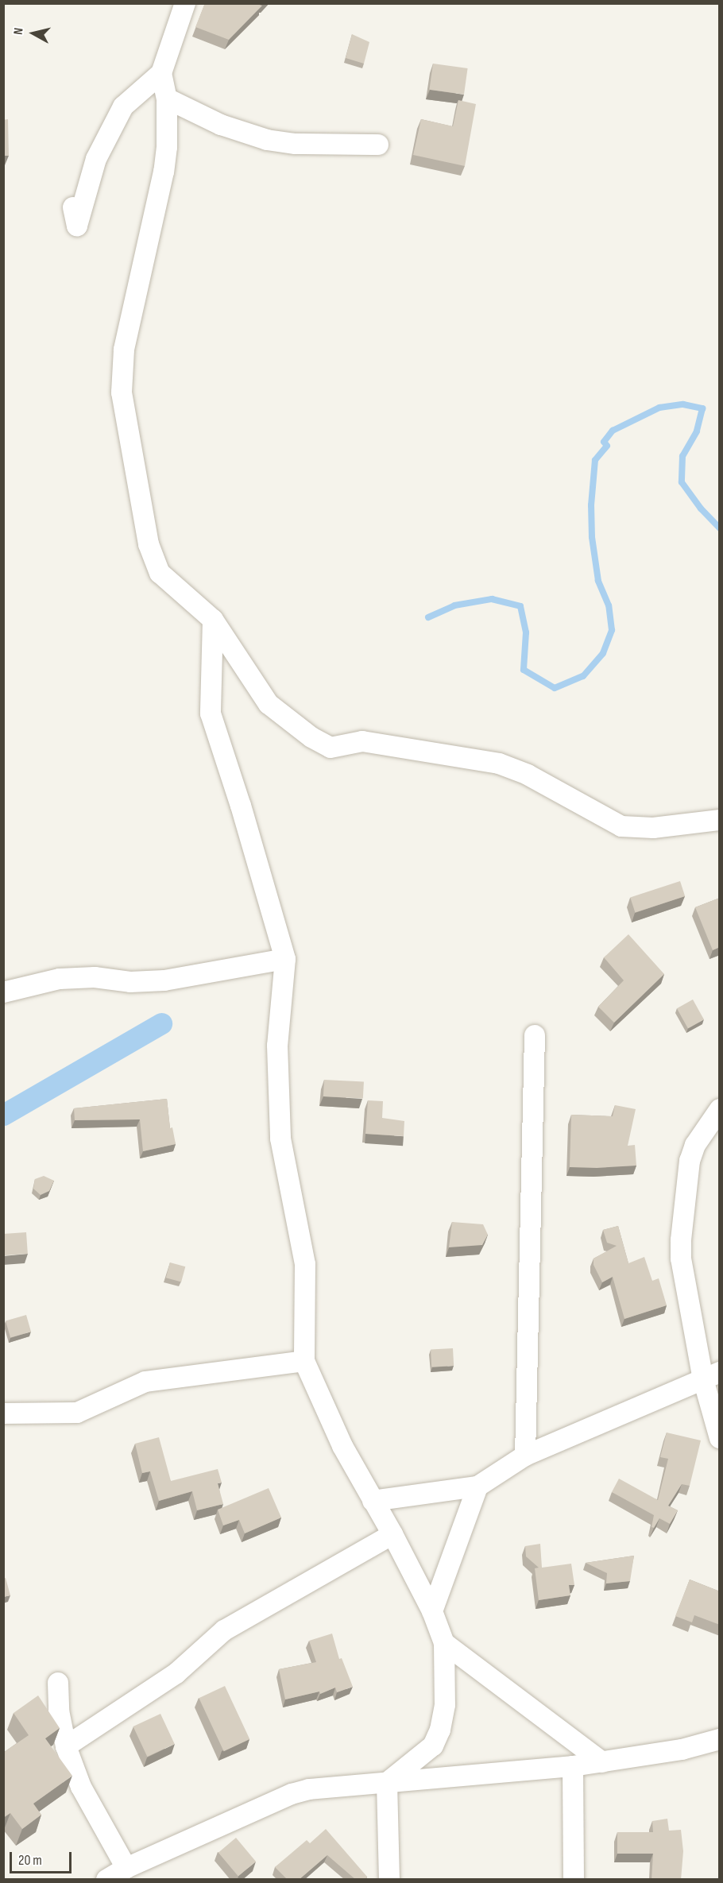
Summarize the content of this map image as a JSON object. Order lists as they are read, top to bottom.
{
  "scale_bar": "20 m",
  "north": "left"
}
